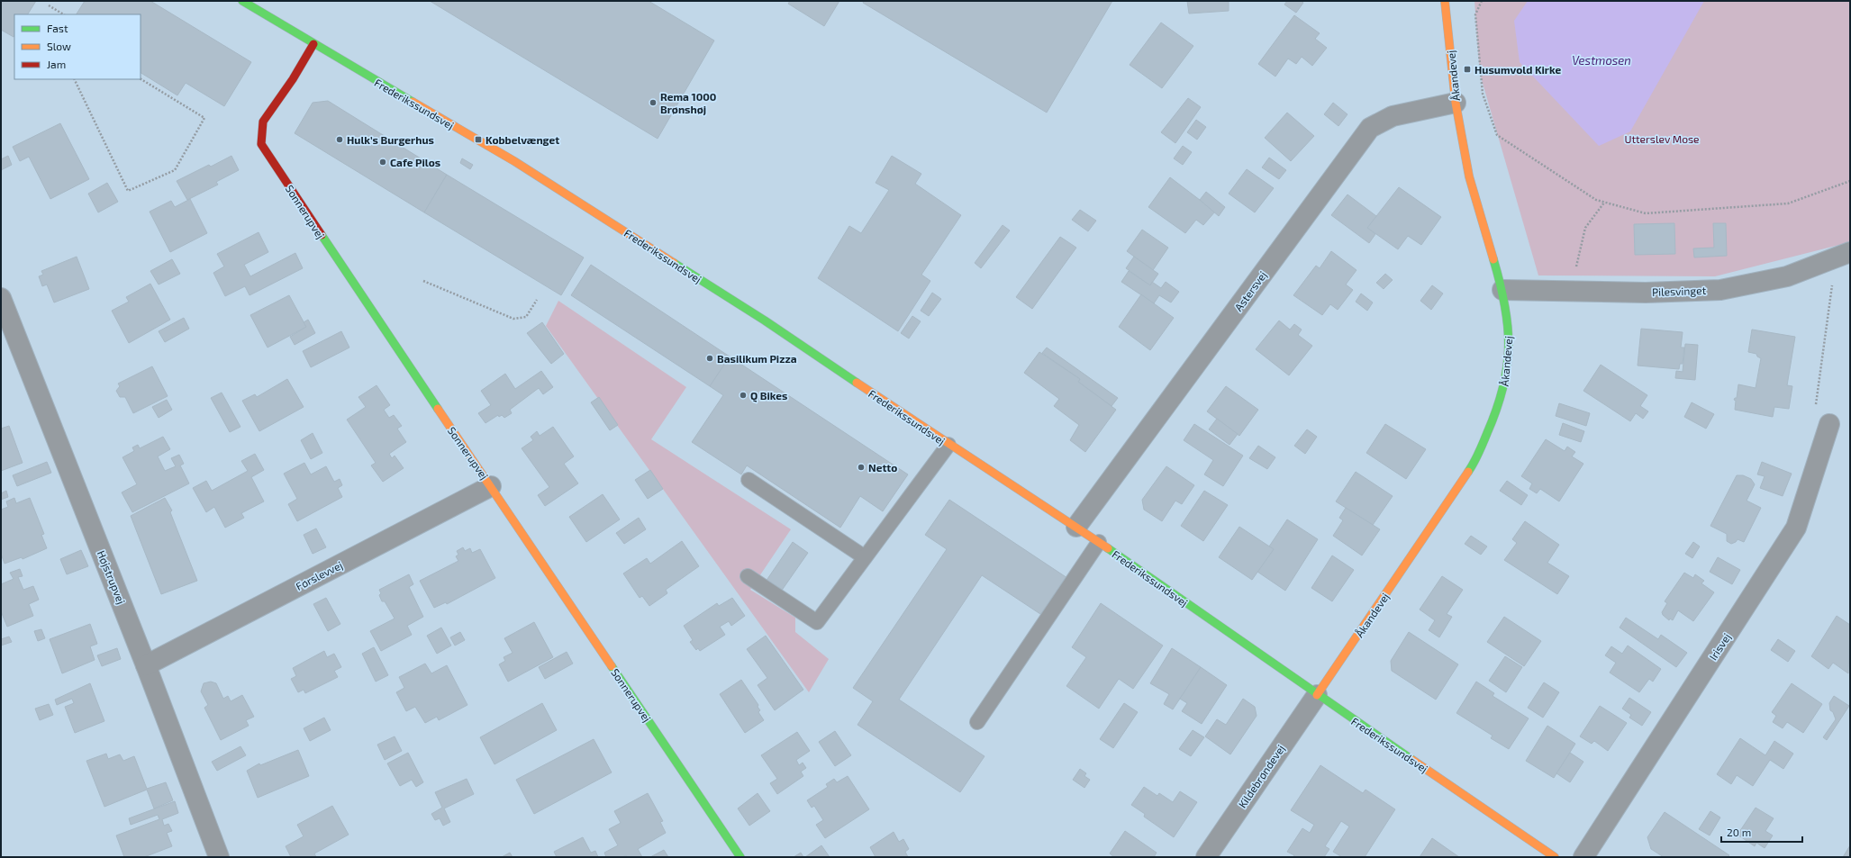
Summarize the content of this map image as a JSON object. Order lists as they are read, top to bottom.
{
  "streets": {
    "street": [
      "Åkandevej",
      "Frederikssundsvej",
      "Sonnerupvej",
      "Astersvej",
      "Pilesvinget",
      "Førslevvej",
      "Højstrupvej",
      "Irisvej",
      "Kildebrøndevej"
    ]
  },
  "crossings": [
    ["Åkandevej", "Frederikssundsvej"],
    ["Åkandevej", "Astersvej"],
    ["Åkandevej", "Pilesvinget"],
    ["Åkandevej", "Kildebrøndevej"],
    ["Frederikssundsvej", "Sonnerupvej"],
    ["Frederikssundsvej", "Astersvej"],
    ["Frederikssundsvej", "Kildebrøndevej"],
    ["Sonnerupvej", "Førslevvej"],
    ["Førslevvej", "Højstrupvej"]
  ],
  "water": ["Vestmosen"],
  "parks": ["Utterslev Mose"],
  "places": {
    "transit": ["Husumvold Kirke", "Kobbelvænget"],
    "other": [
      "Rema 1000 Brønshøj",
      "Hulk’s Burgerhus",
      "Cafe Pilos",
      "Basilikum Pizza",
      "Q Bikes",
      "Netto"
    ]
  },
  "legend": ["Fast", "Slow", "Jam"],
  "scale_bar": "20 m"
}
